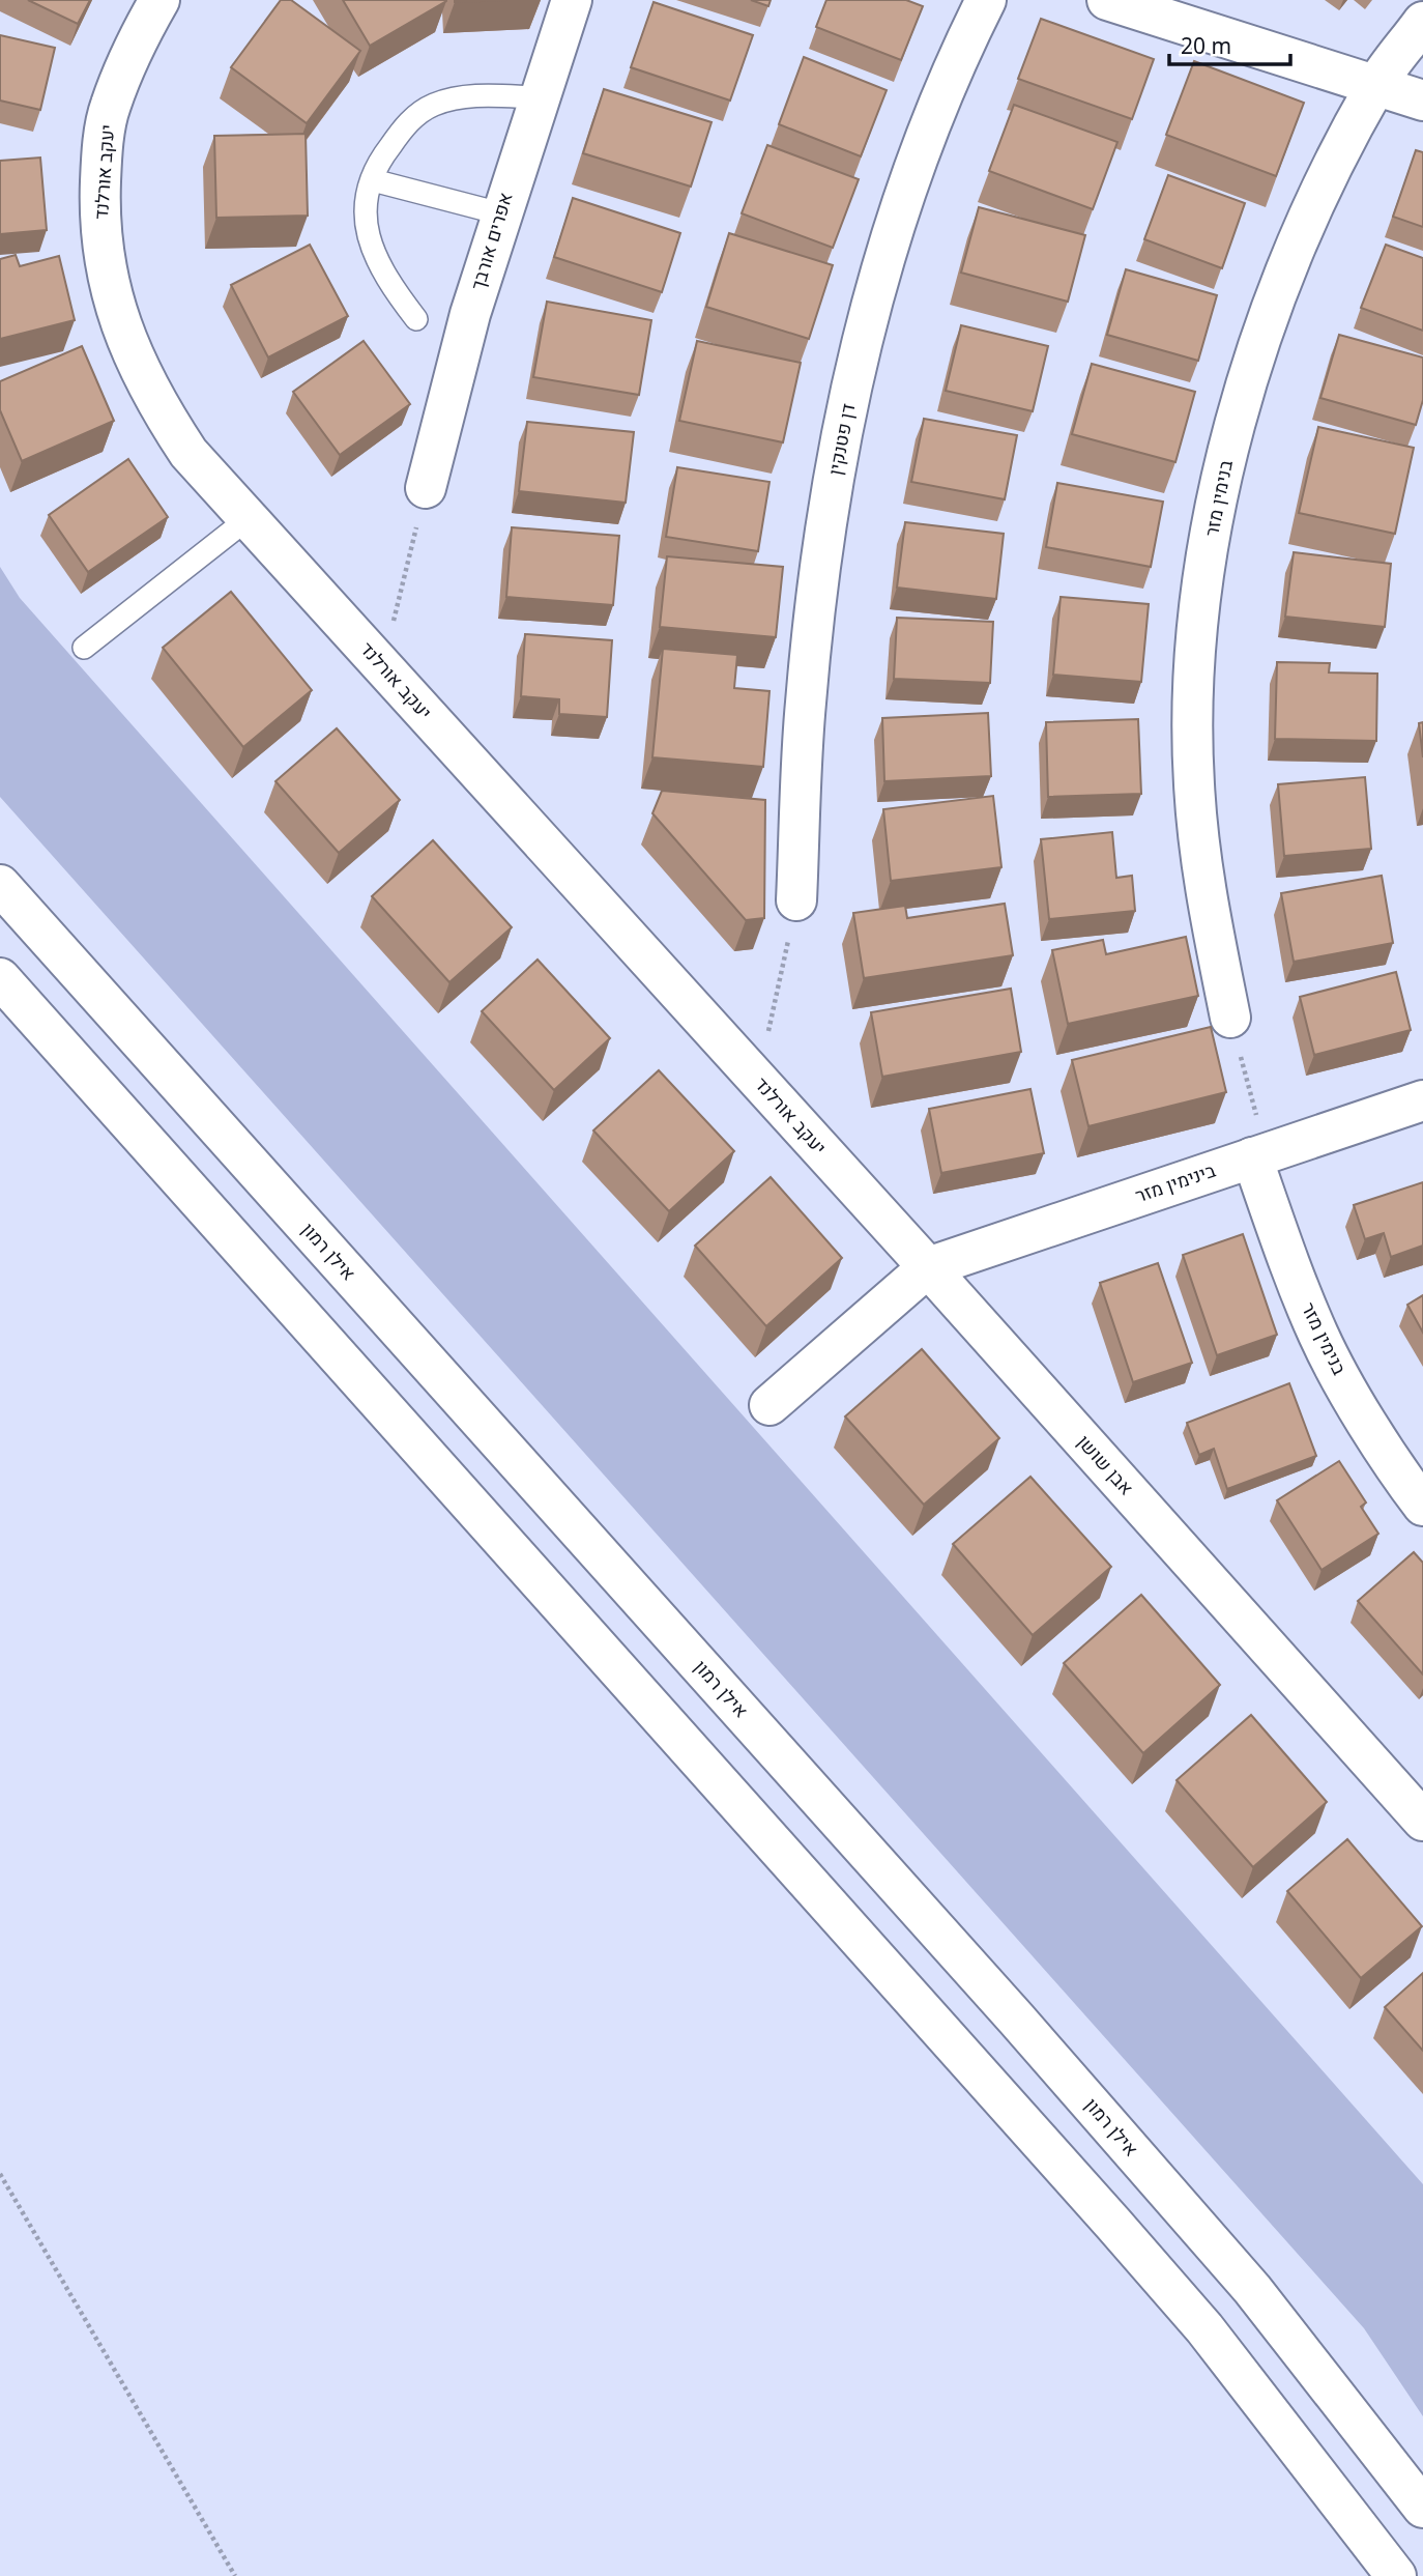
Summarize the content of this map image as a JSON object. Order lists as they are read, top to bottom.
{
  "streets": {
    "street": [
      "יעקב אורלנד",
      "אפרים אורבך",
      "דן פטנקין",
      "בנימין מזר",
      "בינימין מזר",
      "אילן רמון",
      "אבן שושן"
    ]
  },
  "crossings": [
    ["יעקב אורלנד", "בינימין מזר"],
    ["יעקב אורלנד", "אבן שושן"],
    ["בנימין מזר", "בינימין מזר"],
    ["בינימין מזר", "אבן שושן"]
  ],
  "scale_bar": "20 m"
}
